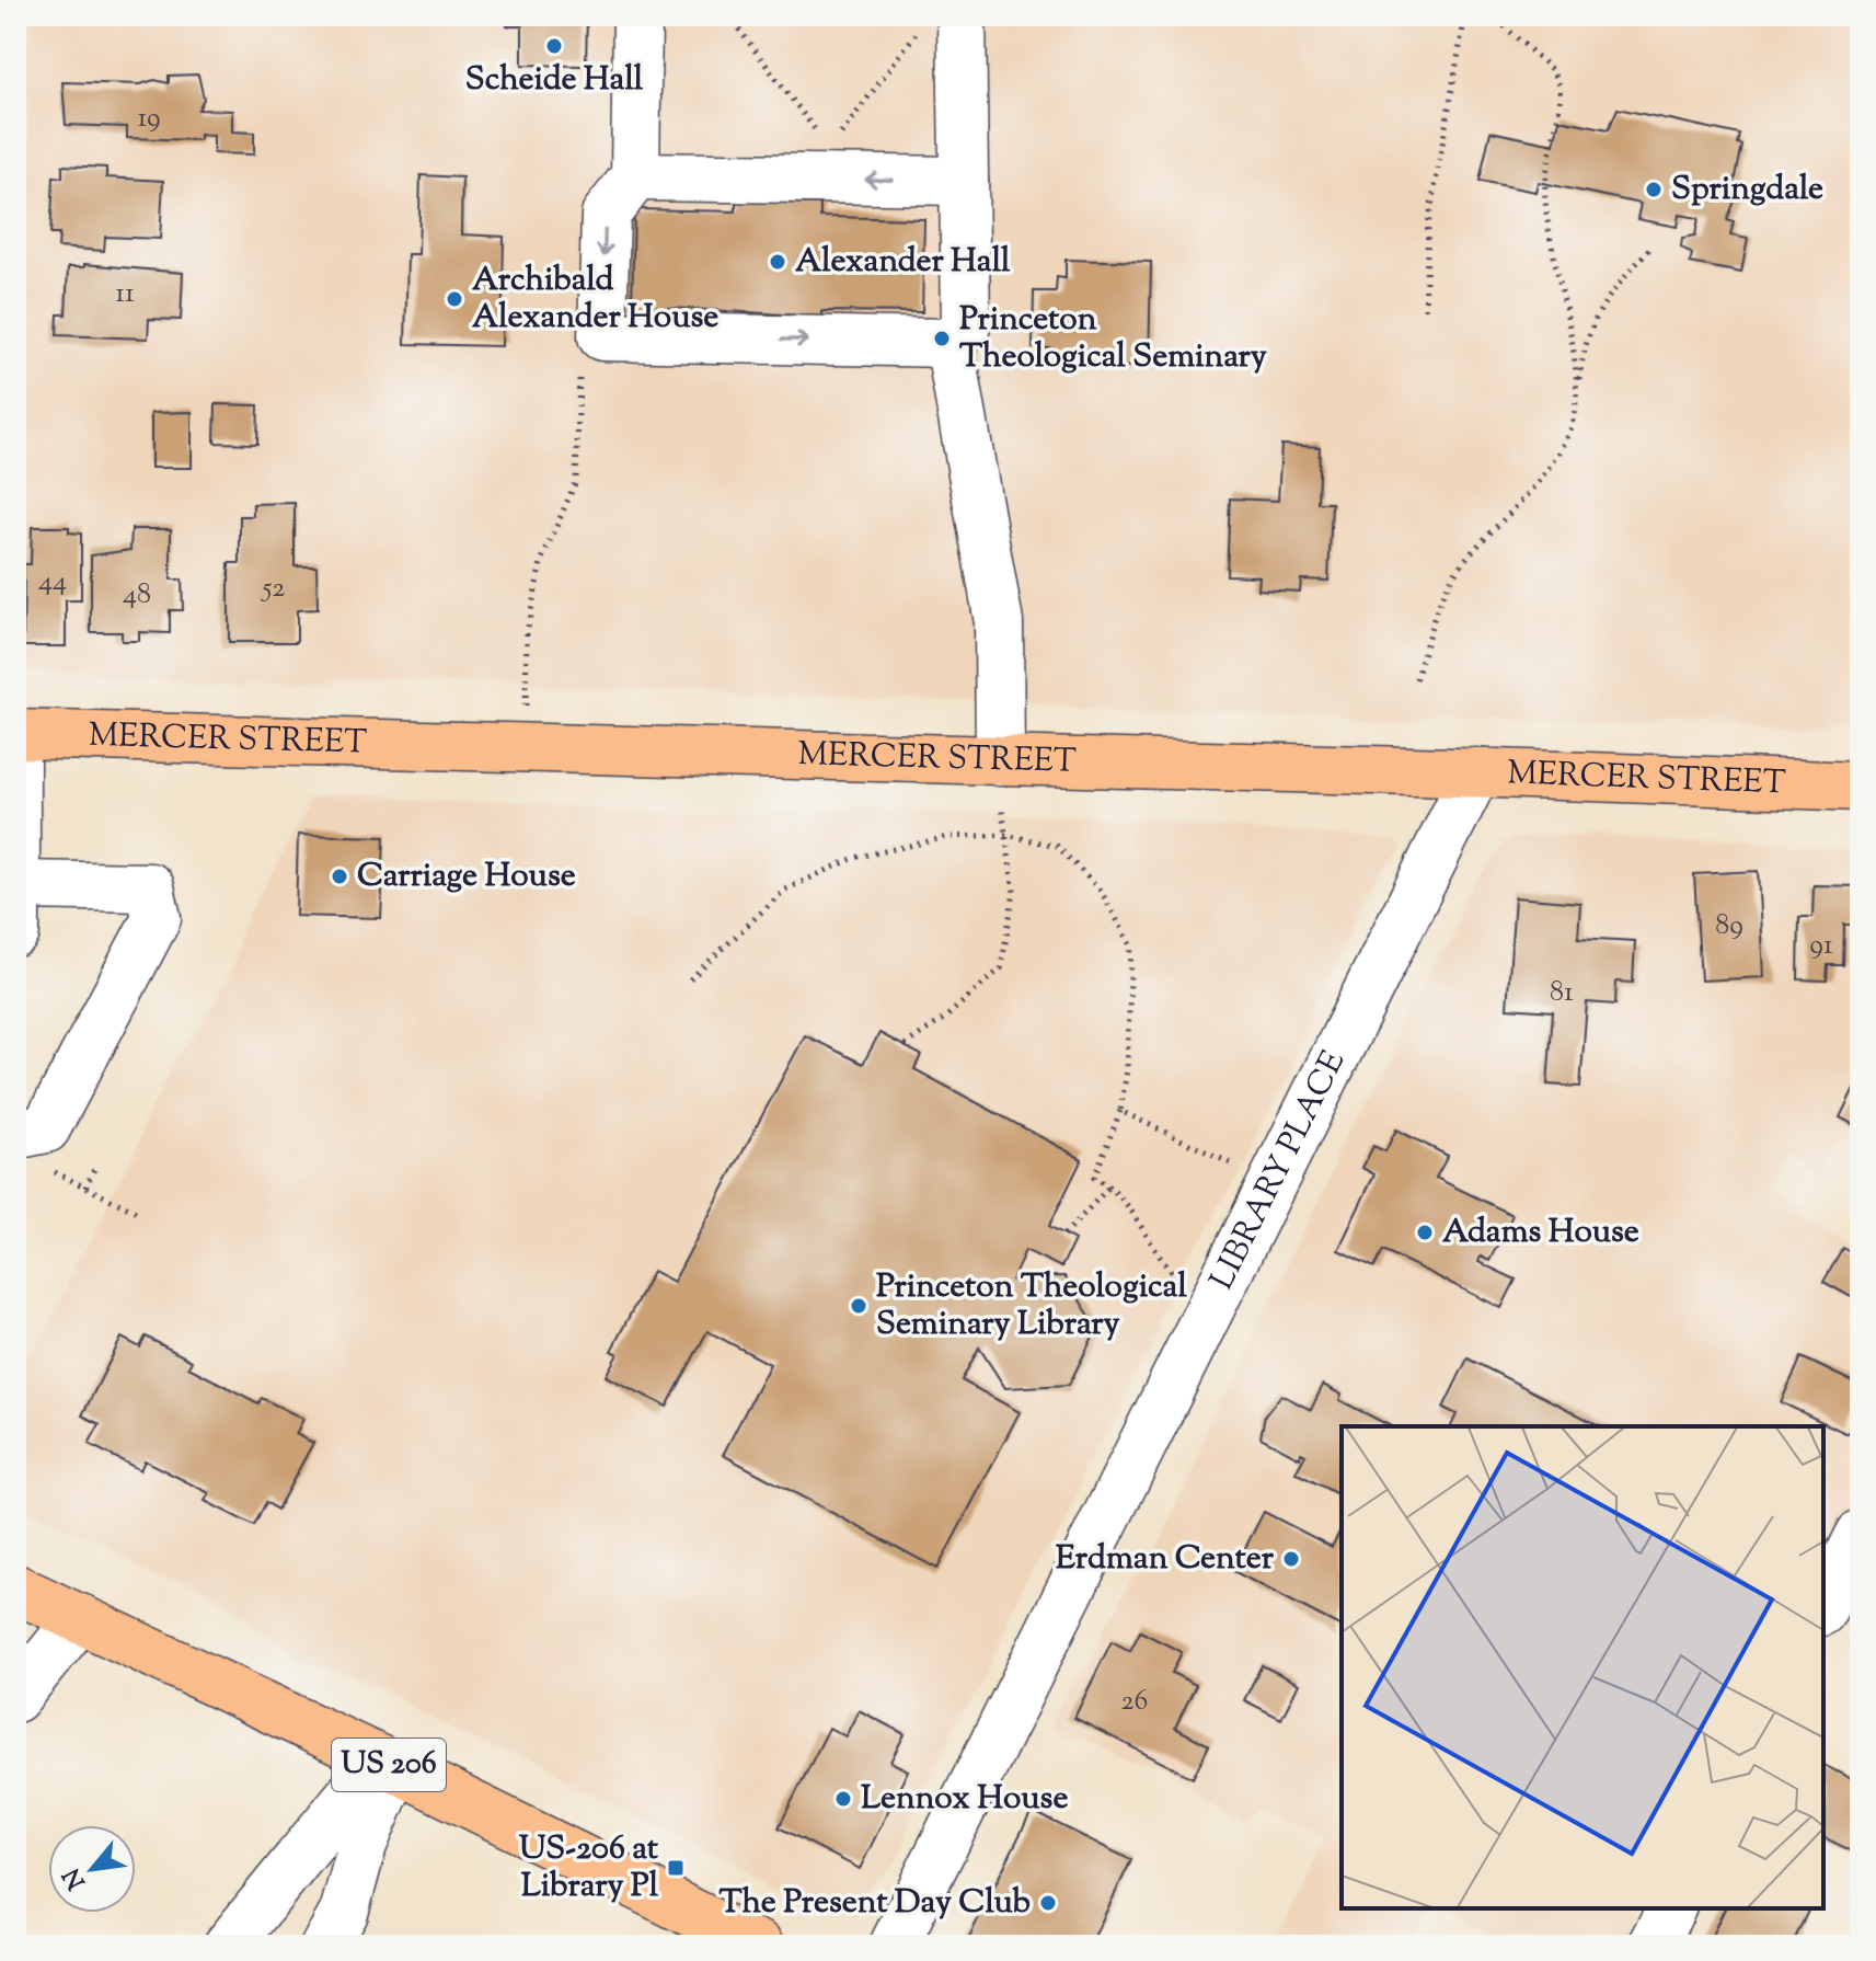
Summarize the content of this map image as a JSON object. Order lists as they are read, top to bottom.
{
  "streets": {
    "main road": ["MERCER STREET", "US 206"],
    "street": ["LIBRARY PLACE"]
  },
  "crossings": [
    ["MERCER STREET", "LIBRARY PLACE"]
  ],
  "places": {
    "other": [
      "Scheide Hall",
      "Springdale",
      "Alexander Hall",
      "Archibald Alexander House",
      "Princeton Theological Seminary",
      "Carriage House",
      "Adams House",
      "Princeton Theological Seminary Library",
      "Erdman Center",
      "Lennox House",
      "The Present Day Club"
    ],
    "transit": ["US-206 at Library Pl"]
  },
  "house_numbers": [
    "19",
    "11",
    "44",
    "52",
    "48",
    "89",
    "91",
    "81",
    "26"
  ],
  "north": "bottom left"
}
